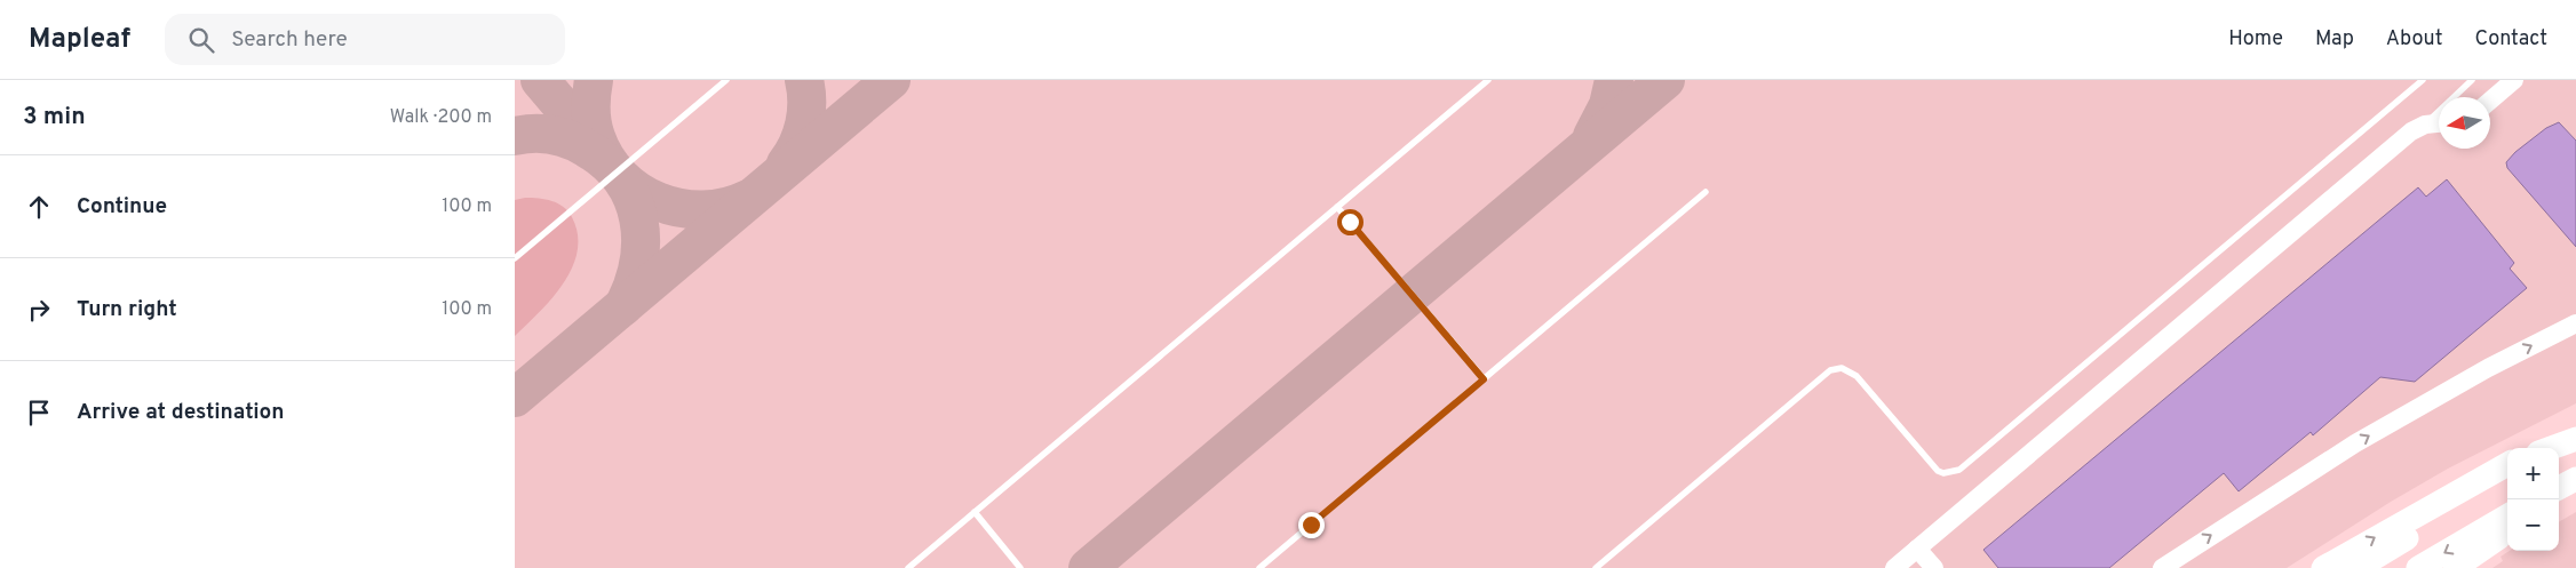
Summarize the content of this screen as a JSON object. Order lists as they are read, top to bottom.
{
  "north": "left",
  "page": {
    "header": "Mapleaf",
    "search": "Search here",
    "nav": [
      "Home",
      "Map",
      "About",
      "Contact"
    ],
    "heading": ["3 min", "Walk · 200 m"],
    "list": [
      ["Continue", "100 m"],
      ["Turn right", "100 m"],
      "Arrive at destination"
    ],
    "map_buttons": ["+", "−"]
  }
}
